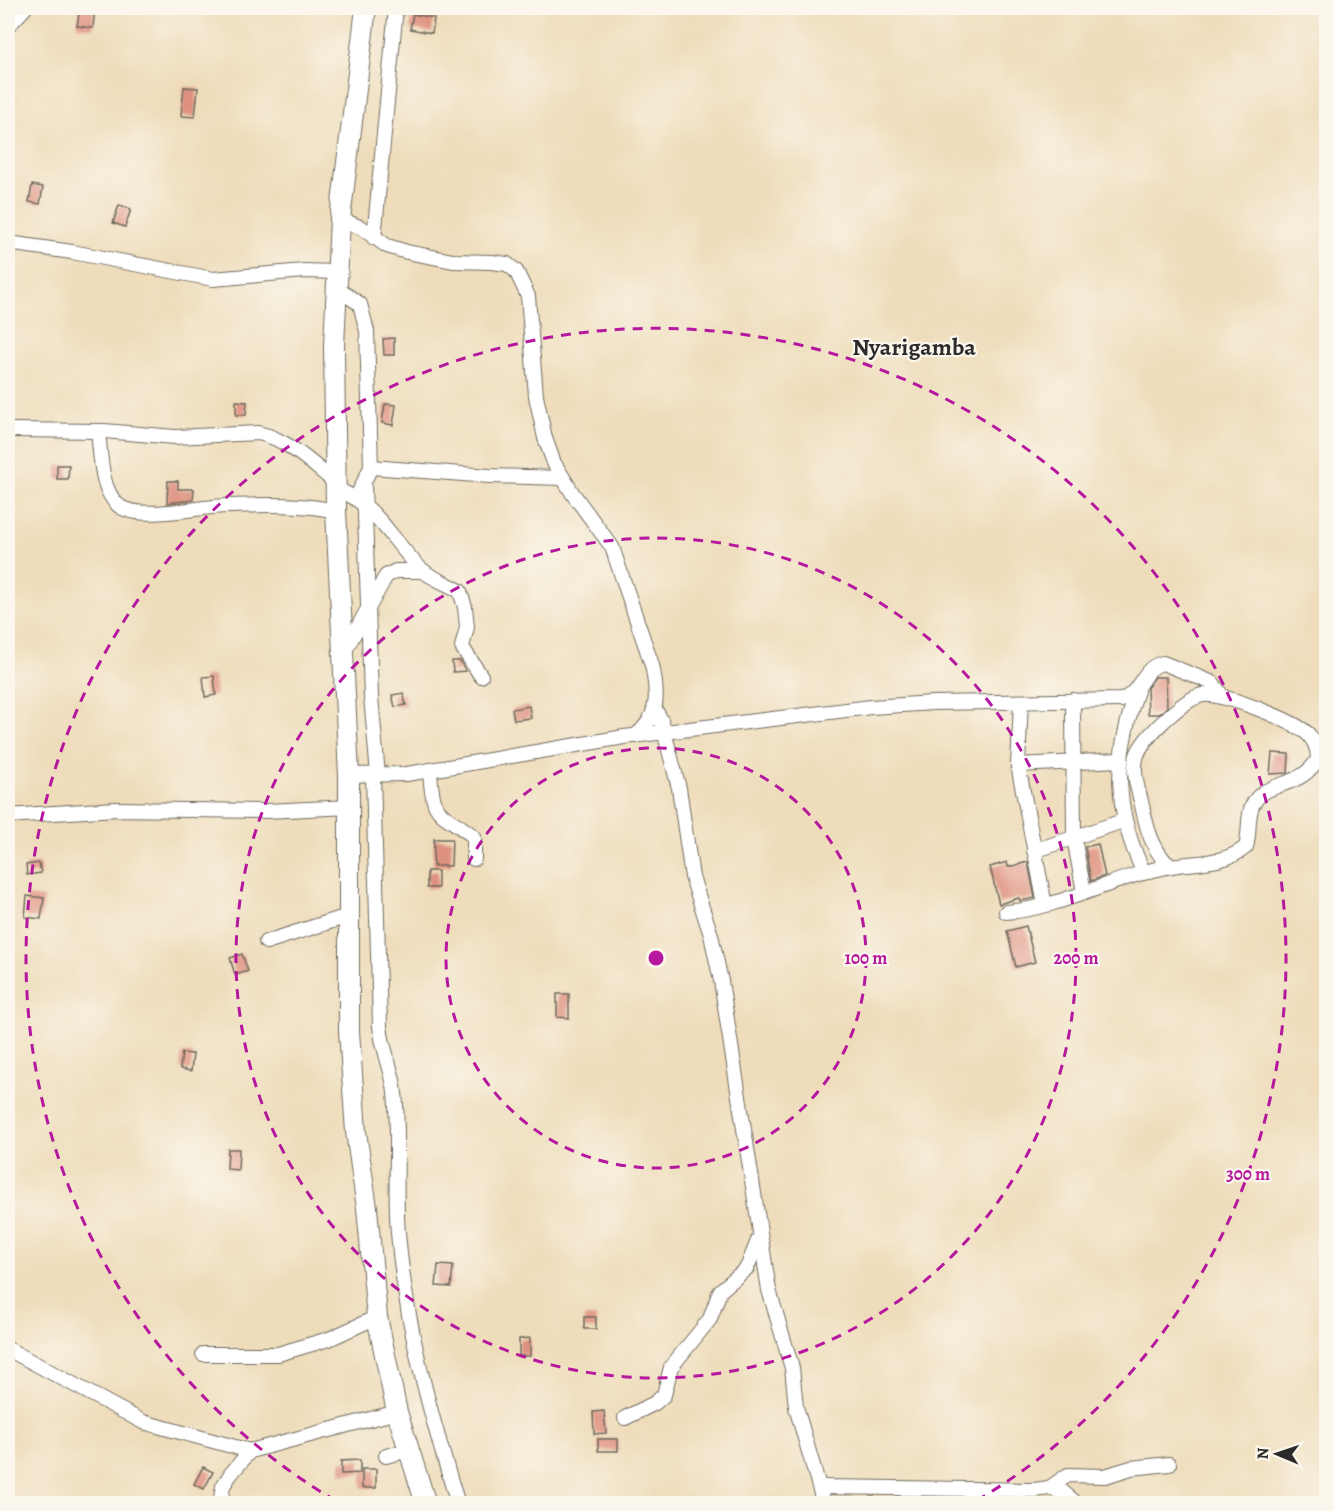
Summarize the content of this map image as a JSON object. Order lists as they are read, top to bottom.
{
  "districts": ["Nyarigamba"],
  "north": "left",
  "rings": ["100 m", "200 m", "300 m"]
}
